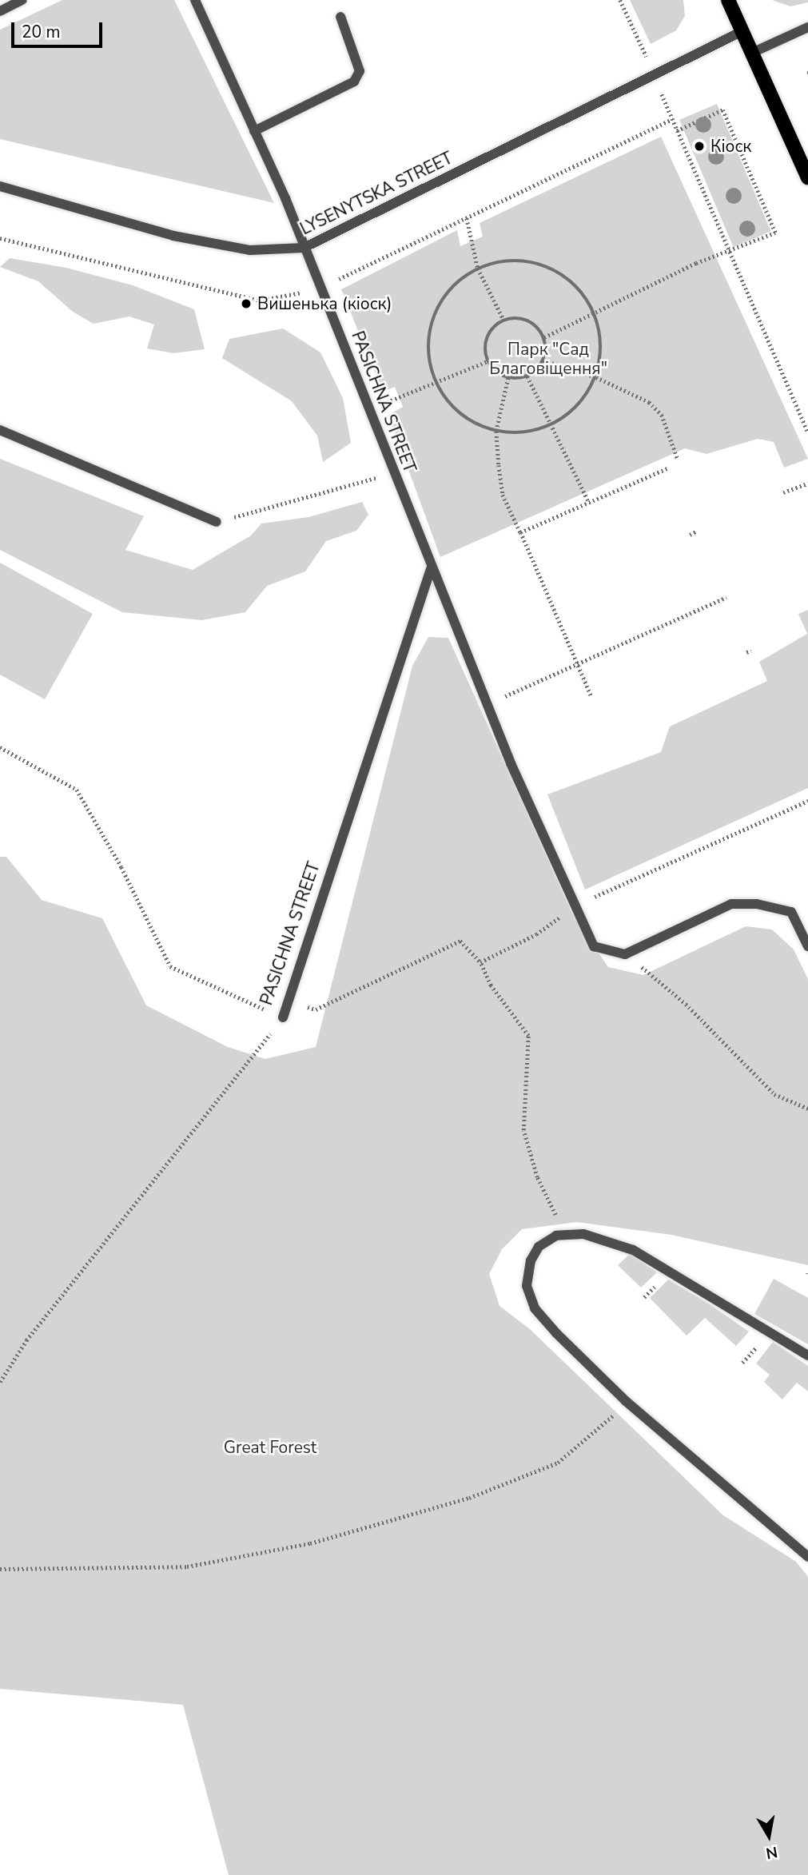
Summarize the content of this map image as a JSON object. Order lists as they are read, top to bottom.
{
  "streets": {
    "street": ["LYSENYTSKA STREET", "PASICHNA STREET"]
  },
  "crossings": [
    ["LYSENYTSKA STREET", "PASICHNA STREET"]
  ],
  "parks": ["Парк \"Сад Благовіщення\"", "Great Forest"],
  "places": ["Кіоск", "Вишенька (кіоск)"],
  "scale_bar": "20 m",
  "north": "bottom"
}
